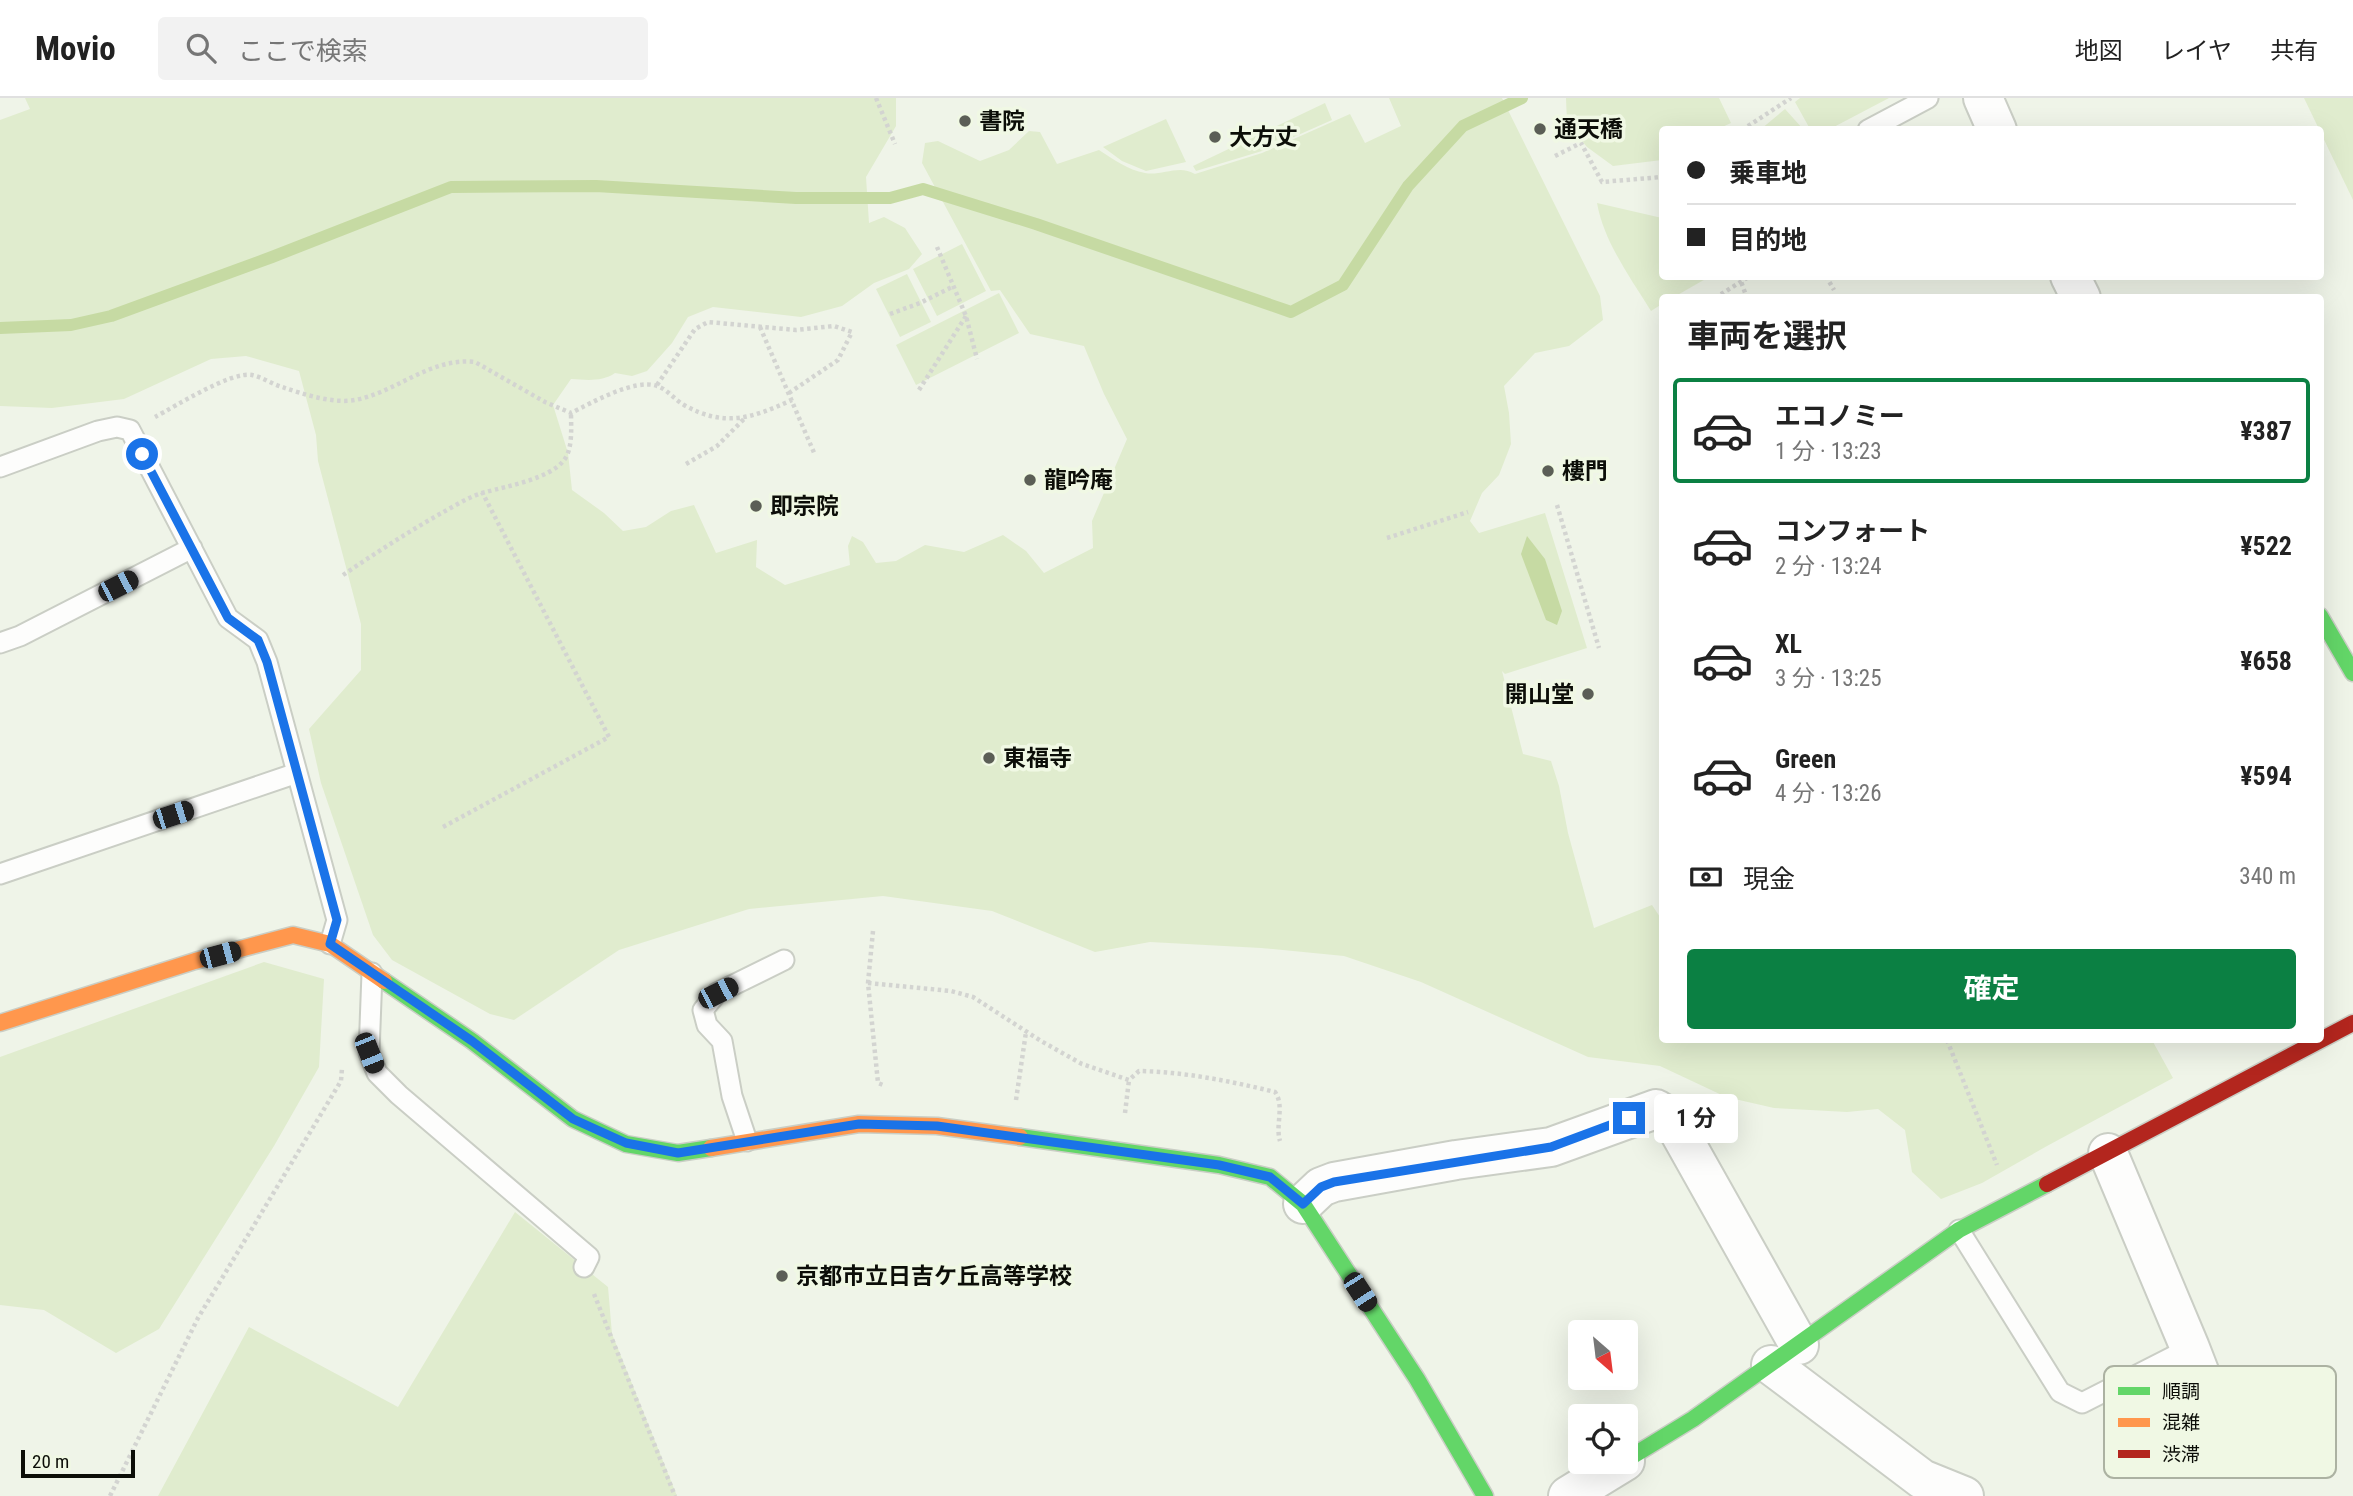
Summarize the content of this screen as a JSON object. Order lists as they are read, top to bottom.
{
  "places": [
    "書院",
    "通天橋",
    "大方丈",
    "樓門",
    "龍吟庵",
    "即宗院",
    "開山堂",
    "東福寺",
    "京都市立日吉ケ丘高等学校"
  ],
  "legend": ["順調", "混雑", "渋滞"],
  "scale_bar": "20 m",
  "north": "bottom right",
  "page": {
    "header": "Movio",
    "search": "ここで検索",
    "nav": ["地図", "レイヤ", "共有"],
    "banner": ["乗車地", "目的地"],
    "heading": "車両を選択",
    "list": [
      {
        "name": "エコノミー",
        "note": "1 分 · 13:23",
        "value": "¥387"
      },
      {
        "name": "コンフォート",
        "note": "2 分 · 13:24",
        "value": "¥522"
      },
      {
        "name": "XL",
        "note": "3 分 · 13:25",
        "value": "¥658"
      },
      {
        "name": "Green",
        "note": "4 分 · 13:26",
        "value": "¥594"
      }
    ],
    "pay": ["現金", "340 m"],
    "buttons": "確定",
    "bubble": "1 分",
    "scale": "20 m"
  }
}
